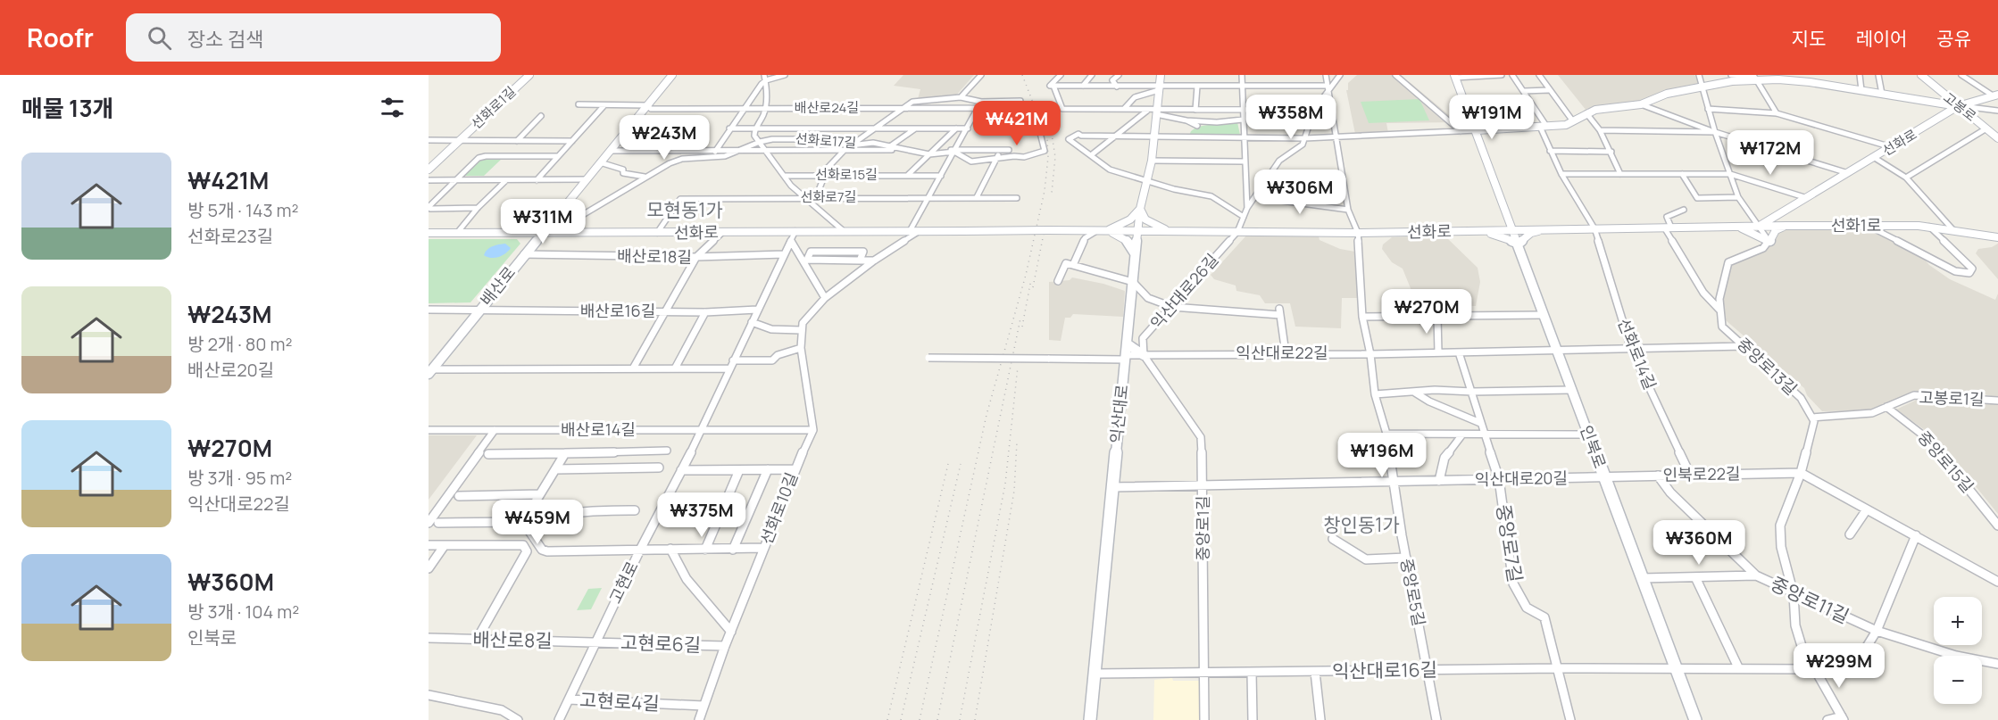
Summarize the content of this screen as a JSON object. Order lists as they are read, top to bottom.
{
  "streets": {
    "street": [
      "고봉로",
      "선화로1길",
      "배산로24길",
      "선화로17길",
      "선화로",
      "선화로15길",
      "선화로7길",
      "선화1로",
      "배산로18길",
      "배산로",
      "익산대로26길",
      "배산로16길",
      "익산대로22길",
      "선화로14길",
      "중앙로13길",
      "고봉로1길",
      "익산대로",
      "배산로14길",
      "인북로",
      "중앙로15길",
      "인북로22길",
      "익산대로20길",
      "선화로10길",
      "중앙로1길",
      "중앙로7길",
      "고현로",
      "중앙로5길",
      "중앙로11길",
      "배산로8길",
      "고현로6길",
      "익산대로16길",
      "고현로4길"
    ]
  },
  "crossings": [
    ["고봉로", "선화로"],
    ["배산로24길", "배산로"],
    ["선화로17길", "배산로"],
    ["선화로", "선화로7길"],
    ["선화로", "선화1로"],
    ["선화로", "배산로"],
    ["선화로", "익산대로26길"],
    ["선화로", "선화로14길"],
    ["선화로", "익산대로"],
    ["선화로", "인북로"],
    ["선화로", "고현로"],
    ["선화로", "중앙로5길"],
    ["배산로18길", "배산로"],
    ["배산로18길", "고현로"],
    ["배산로", "배산로16길"],
    ["익산대로26길", "익산대로22길"],
    ["익산대로26길", "중앙로1길"],
    ["배산로16길", "고현로"],
    ["익산대로22길", "선화로14길"],
    ["익산대로22길", "중앙로13길"],
    ["익산대로22길", "익산대로"],
    ["익산대로22길", "인북로"],
    ["익산대로22길", "중앙로1길"],
    ["익산대로22길", "중앙로7길"],
    ["익산대로22길", "중앙로5길"],
    ["선화로14길", "인북로22길"],
    ["중앙로13길", "고봉로1길"],
    ["고봉로1길", "중앙로15길"],
    ["익산대로", "익산대로20길"],
    ["익산대로", "익산대로16길"],
    ["배산로14길", "선화로10길"],
    ["배산로14길", "고현로"],
    ["인북로", "인북로22길"],
    ["인북로", "익산대로20길"],
    ["인북로", "익산대로16길"],
    ["인북로22길", "익산대로20길"],
    ["인북로22길", "중앙로11길"],
    ["익산대로20길", "중앙로1길"],
    ["익산대로20길", "중앙로7길"],
    ["익산대로20길", "중앙로5길"],
    ["선화로10길", "고현로6길"],
    ["선화로10길", "고현로4길"],
    ["중앙로1길", "익산대로16길"],
    ["중앙로7길", "익산대로16길"],
    ["고현로", "배산로8길"],
    ["고현로", "고현로6길"],
    ["고현로", "고현로4길"],
    ["중앙로5길", "익산대로16길"],
    ["중앙로11길", "익산대로16길"],
    ["배산로8길", "고현로6길"]
  ],
  "districts": ["모현동1가", "창인동1가"],
  "page": {
    "header": "Roofr",
    "search": "장소 검색",
    "nav": ["지도", "레이어", "공유"],
    "heading": "매물 13개",
    "price": [
      "₩358M",
      "₩191M",
      "₩421M",
      "₩243M",
      "₩172M",
      "₩306M",
      "₩311M",
      "₩270M",
      "₩196M",
      "₩375M",
      "₩459M",
      "₩360M",
      "₩299M"
    ],
    "list": [
      {
        "name": "₩421M",
        "note": "방 5개 · 143 m² · 선화로23길"
      },
      {
        "name": "₩243M",
        "note": "방 2개 · 80 m² · 배산로20길"
      },
      {
        "name": "₩270M",
        "note": "방 3개 · 95 m² · 익산대로22길"
      },
      {
        "name": "₩360M",
        "note": "방 3개 · 104 m² · 인북로"
      }
    ],
    "map_buttons": ["+", "−"]
  }
}
